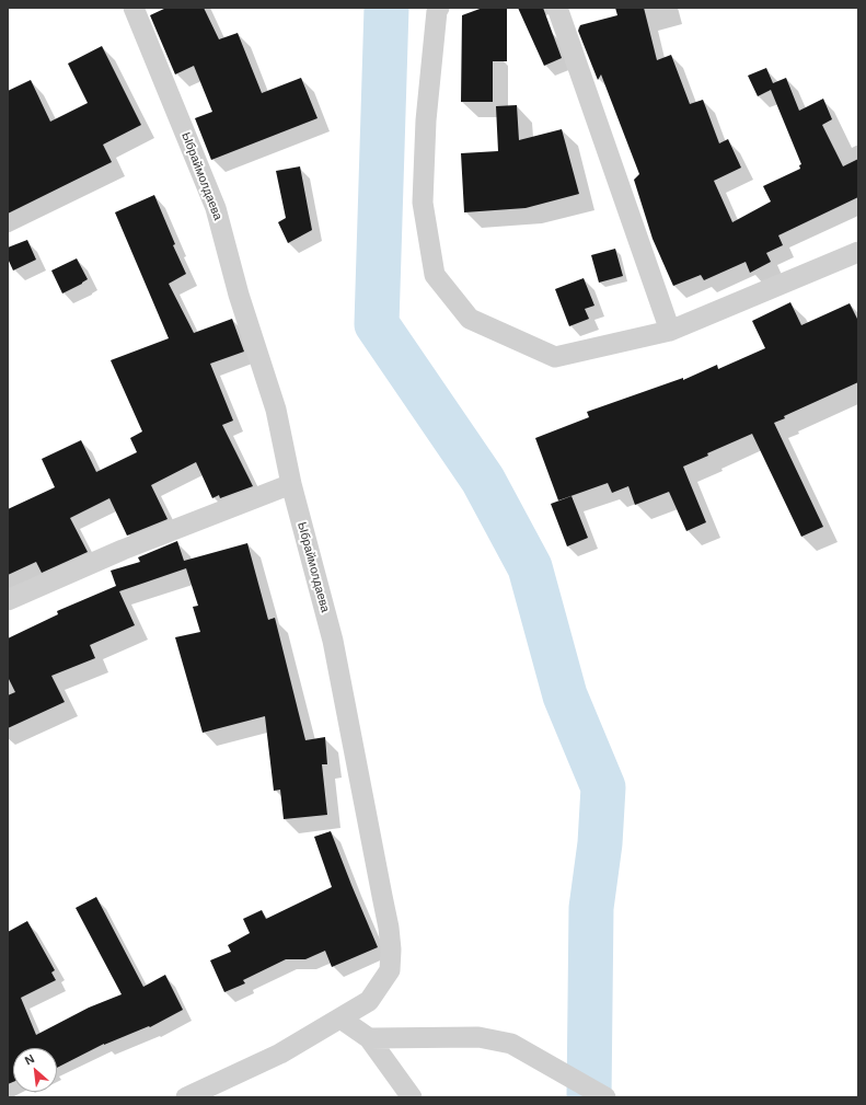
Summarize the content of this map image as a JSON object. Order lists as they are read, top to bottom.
{
  "streets": {
    "street": ["Ыбраймолдаева"]
  },
  "north": "top left"
}
